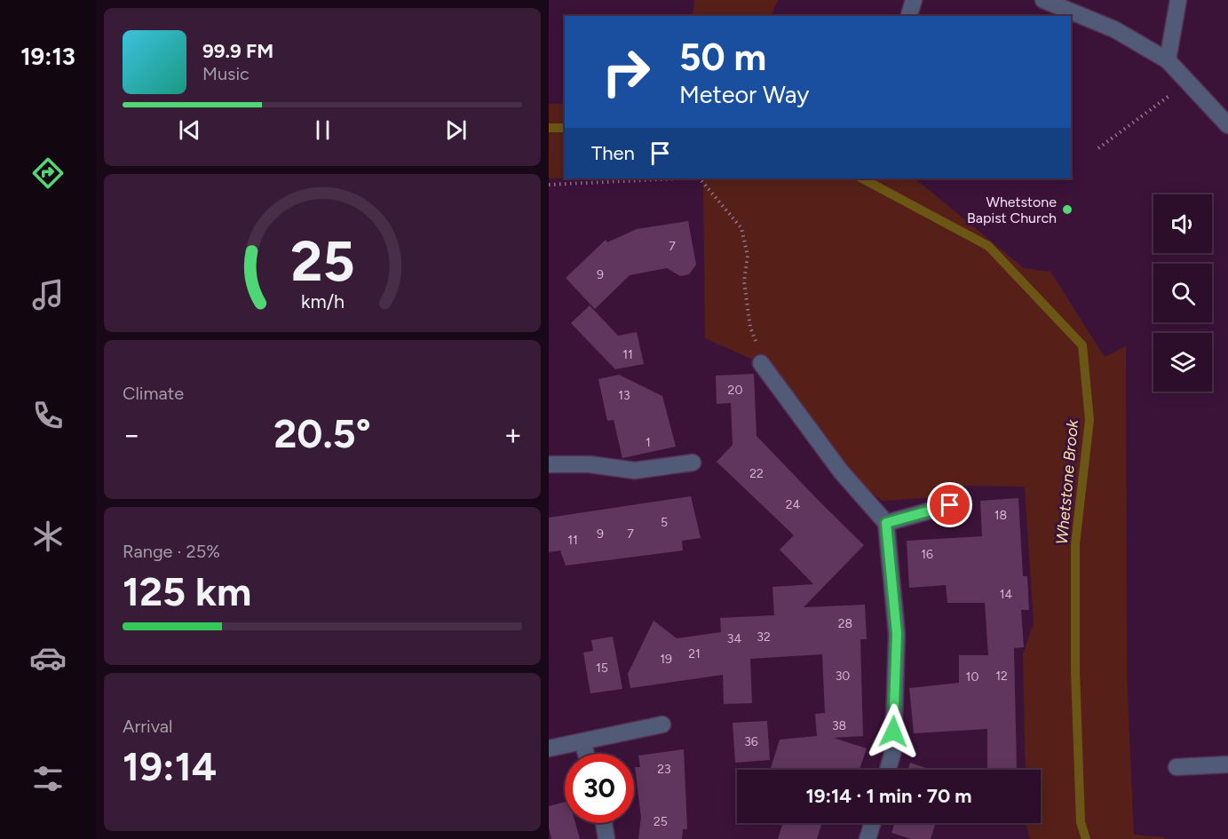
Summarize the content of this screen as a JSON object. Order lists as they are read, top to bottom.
{
  "water": ["Whetstone Brook"],
  "places": ["Whetstone Bapist Church"],
  "house_numbers": [
    "7",
    "9",
    "11",
    "20",
    "13",
    "1",
    "22",
    "24",
    "18",
    "5",
    "9",
    "7",
    "11",
    "16",
    "14",
    "28",
    "32",
    "34",
    "21",
    "19",
    "15",
    "30",
    "12",
    "10",
    "38",
    "36",
    "23",
    "25"
  ],
  "page": {
    "tabs": "19:13",
    "turn": ["50 m", "Meteor Way"],
    "song": ["99.9 FM", "Music"],
    "then": "Then",
    "tile": [
      "Climate",
      ["Range · 25%", "125 km"],
      ["Arrival", "19:14"]
    ],
    "heat": ["−", "20.5°", "+"],
    "limit": "30",
    "trip": "19:14 · 1 min · 70 m",
    "gauge": ["25", "km/h"]
  }
}
